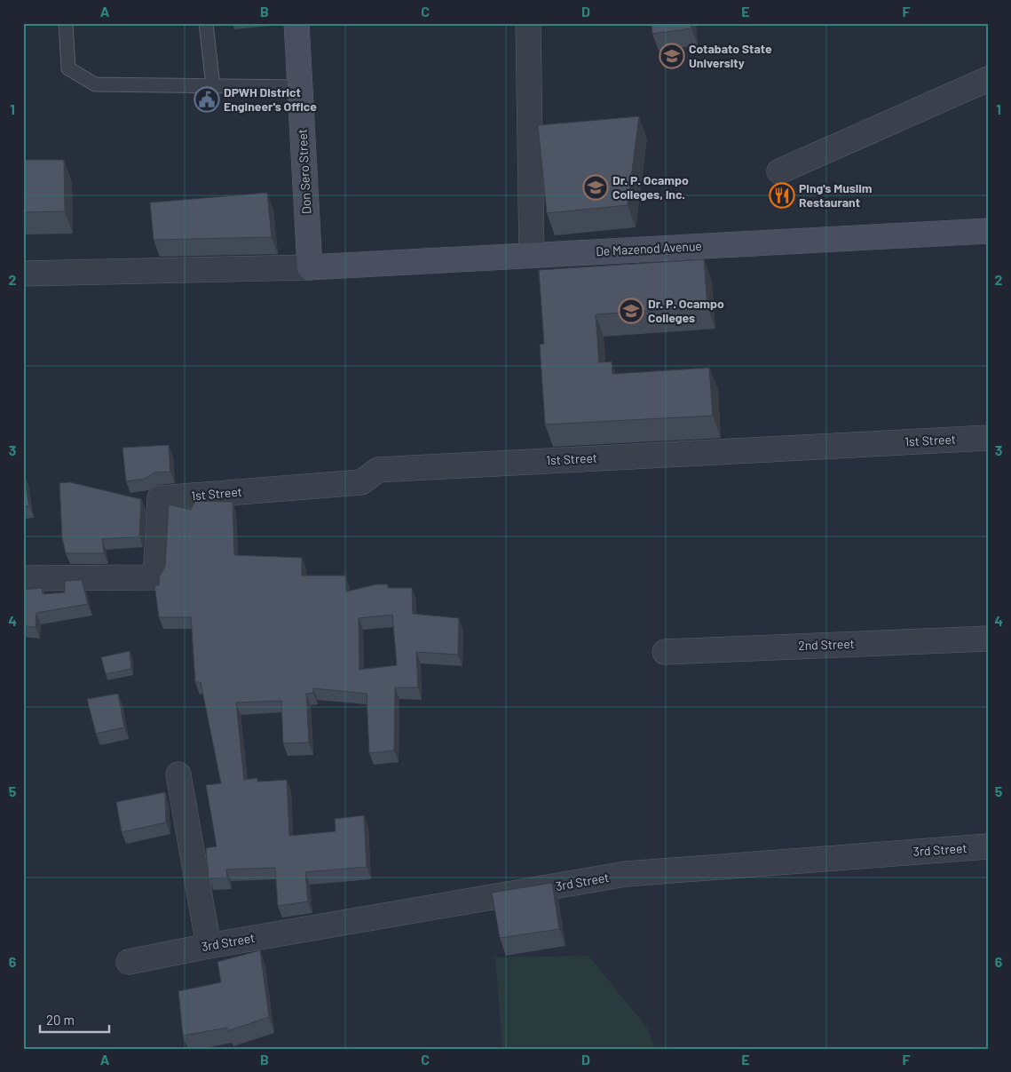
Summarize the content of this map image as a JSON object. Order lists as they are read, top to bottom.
{
  "streets": {
    "main road": ["Don Sero Street", "De Mazenod Avenue"],
    "street": ["1st Street", "2nd Street", "3rd Street"]
  },
  "crossings": [
    ["Don Sero Street", "De Mazenod Avenue"]
  ],
  "places": {
    "school or university": ["Cotabato State University", "Dr. P. Ocampo Colleges, Inc.", "Dr. P. Ocampo Colleges"],
    "public building": ["DPWH District Engineer's Office"],
    "restaurant": ["Ping's Muslim Restaurant"]
  },
  "scale_bar": "20 m",
  "grid": {
    "columns": [
      "A",
      "B",
      "C",
      "D",
      "E",
      "F"
    ],
    "rows": [
      "1",
      "2",
      "3",
      "4",
      "5",
      "6"
    ]
  }
}
